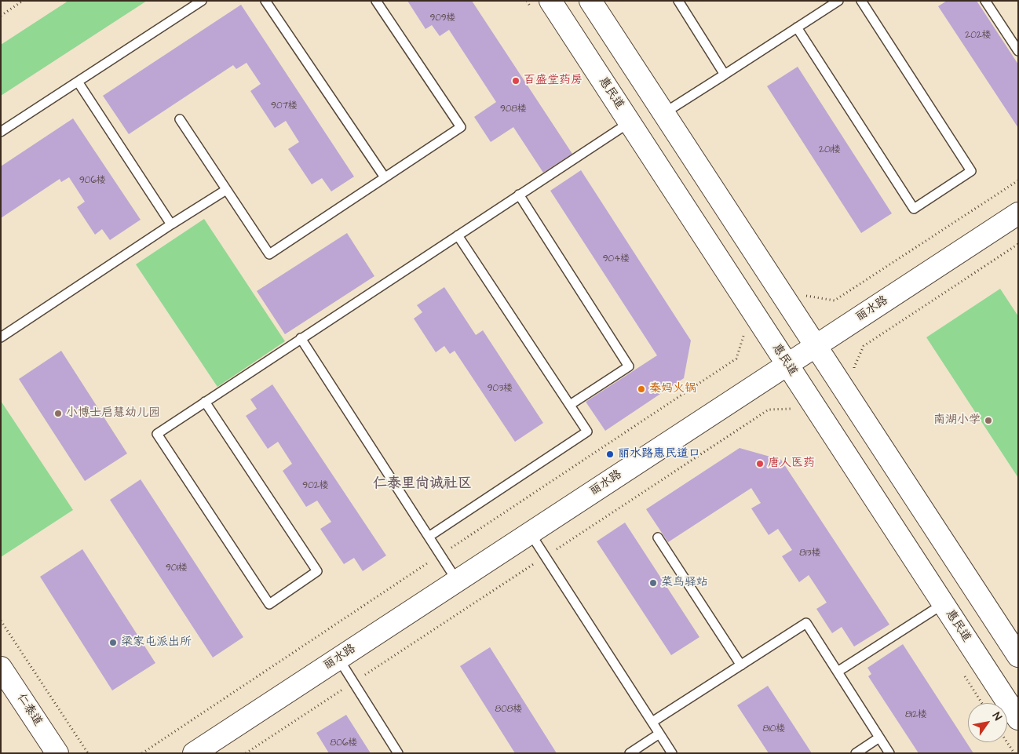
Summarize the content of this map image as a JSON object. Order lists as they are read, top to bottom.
{
  "streets": {
    "main road": ["惠民道", "丽水路", "仁泰道"]
  },
  "crossings": [
    ["惠民道", "丽水路"]
  ],
  "districts": ["仁泰里尚诚社区"],
  "places": [
    "百盛堂药房",
    "秦妈火锅",
    "小博士启慧幼儿园",
    "南湖小学",
    "丽水路惠民道口",
    "唐人医药",
    "菜鸟驿站",
    "梁家屯派出所"
  ],
  "house_numbers": [
    "909楼",
    "202楼",
    "907楼",
    "908楼",
    "201楼",
    "906楼",
    "904楼",
    "903楼",
    "902楼",
    "813楼",
    "901楼",
    "808楼",
    "812楼",
    "810楼",
    "806楼"
  ],
  "north": "top right"
}
